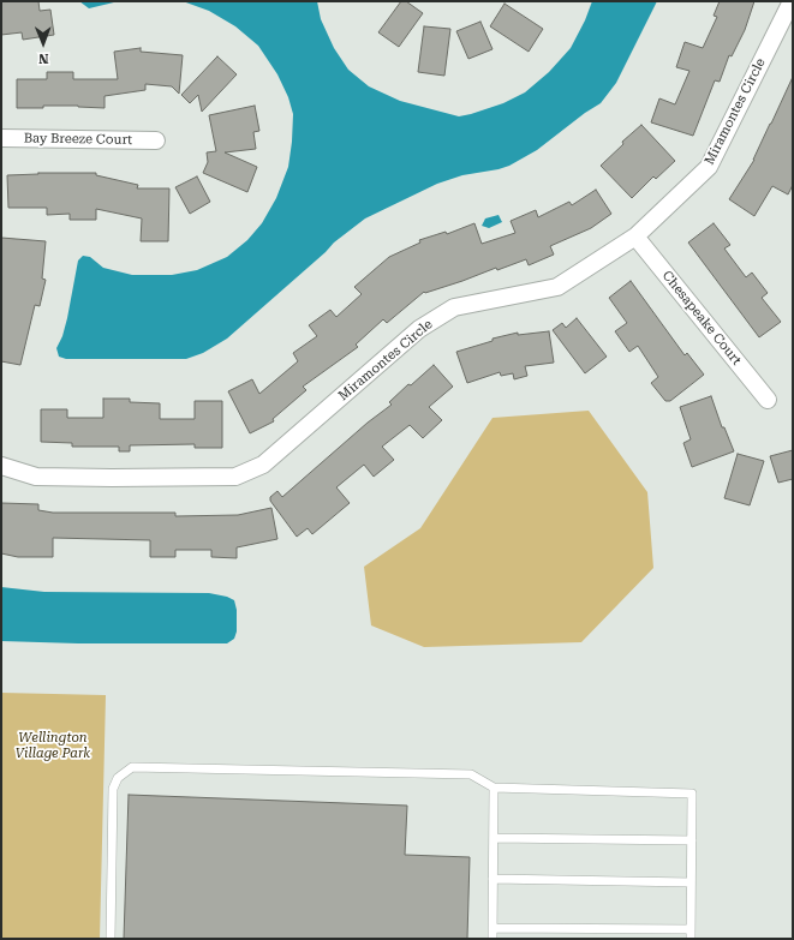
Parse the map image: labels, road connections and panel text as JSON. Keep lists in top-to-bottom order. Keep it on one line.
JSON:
{"streets":{"street":["Miramontes Circle","Bay Breeze Court","Chesapeake Court"]},"crossings":[["Miramontes Circle","Chesapeake Court"]],"parks":["Wellington Village Park"],"north":"bottom"}
